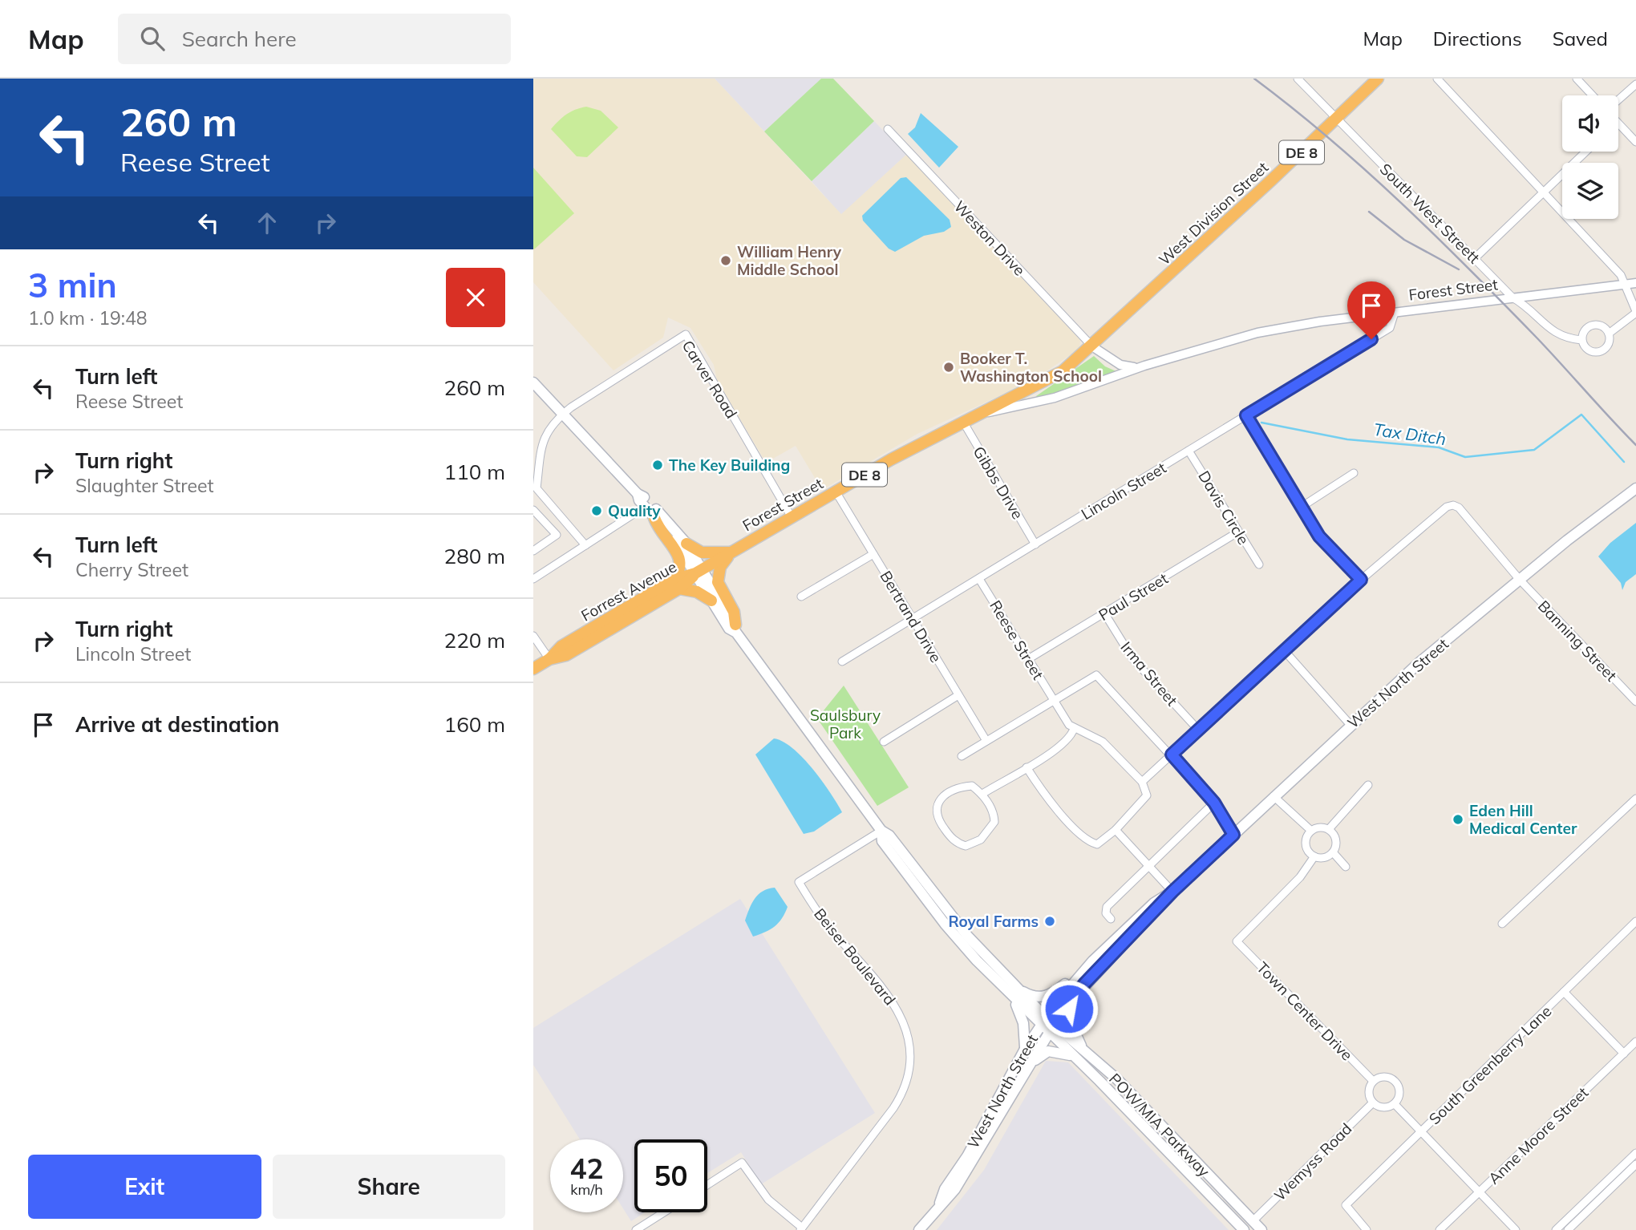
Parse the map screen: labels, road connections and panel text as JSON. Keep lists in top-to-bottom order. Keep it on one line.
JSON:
{"streets":{"highway":["DE 8","West Division Street","Forest Street","Forrest Avenue"],"main road":["West North Street","POW/MIA Parkway"],"street":["South West Streett","Weston Drive","Carver Road","Gibbs Drive","Lincoln Street","Davis Circle","Paul Street","Bertrand Drive","Reese Street","Banning Street","Irma Street","Beiser Boulevard","Town Center Drive","South Greenberry Lane","Anne Moore Street","Wemyss Road"]},"crossings":[["West Division Street","South West Streett"],["West Division Street","Weston Drive"],["West Division Street","Forest Street"],["South West Streett","Forest Street"],["Weston Drive","Forest Street"],["Forest Street","Carver Road"],["Forest Street","Gibbs Drive"],["Forest Street","Lincoln Street"],["Forest Street","Forrest Avenue"],["Forest Street","Bertrand Drive"],["Gibbs Drive","Lincoln Street"],["Lincoln Street","Davis Circle"],["Lincoln Street","Bertrand Drive"],["Lincoln Street","Reese Street"],["Davis Circle","Paul Street"],["Paul Street","Reese Street"],["Paul Street","Irma Street"],["Banning Street","West North Street"],["West North Street","POW/MIA Parkway"],["Town Center Drive","Wemyss Road"],["POW/MIA Parkway","Wemyss Road"]],"water":["Tax Ditch"],"parks":["Saulsbury Park"],"places":["William Henry Middle School","Booker T. Washington School","The Key Building","Quality","Eden Hill Medical Center","Royal Farms"],"page":{"header":"Map","search":"Search here","nav":["Map","Directions","Saved"],"turn":["260 m","Reese Street"],"heading":["3 min","1.0 km · 19:48"],"list":[{"name":"Turn left","note":"Reese Street","value":"260 m"},{"name":"Turn right","note":"Slaughter Street","value":"110 m"},{"name":"Turn left","note":"Cherry Street","value":"280 m"},{"name":"Turn right","note":"Lincoln Street","value":"220 m"},{"name":"Arrive at destination","value":"160 m"}],"speed":"42 km/h","limit":"50","buttons":["Exit","Share"]}}
